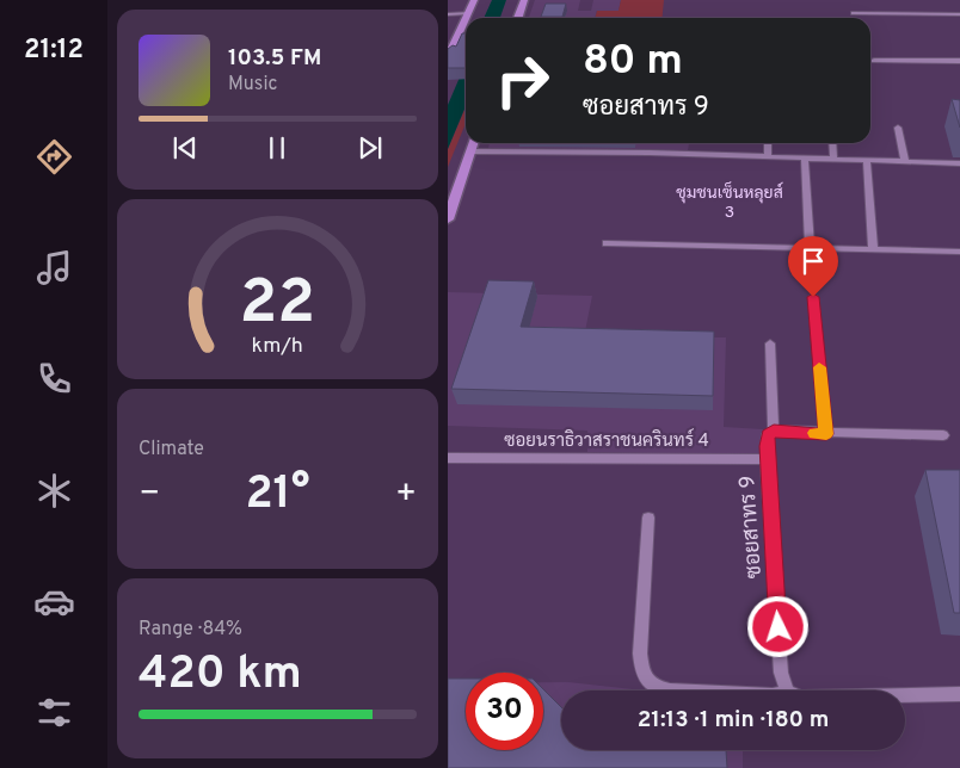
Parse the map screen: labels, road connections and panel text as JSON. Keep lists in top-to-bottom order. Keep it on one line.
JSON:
{"streets":{"street":["ซอยนราธิวาสราชนครินทร์ 4","ซอยสาทร 9"]},"crossings":[["ซอยนราธิวาสราชนครินทร์ 4","ซอยสาทร 9"]],"districts":["ชุมชนเซ็นหลุยส์ 3"],"page":{"tabs":"21:12","turn":["80 m","ซอยสาทร 9"],"song":["103.5 FM","Music"],"tile":["Climate",["Range · 84%","420 km"]],"heat":["−","21°","+"],"limit":"30","trip":"21:13 · 1 min · 180 m","gauge":["22","km/h"]}}
